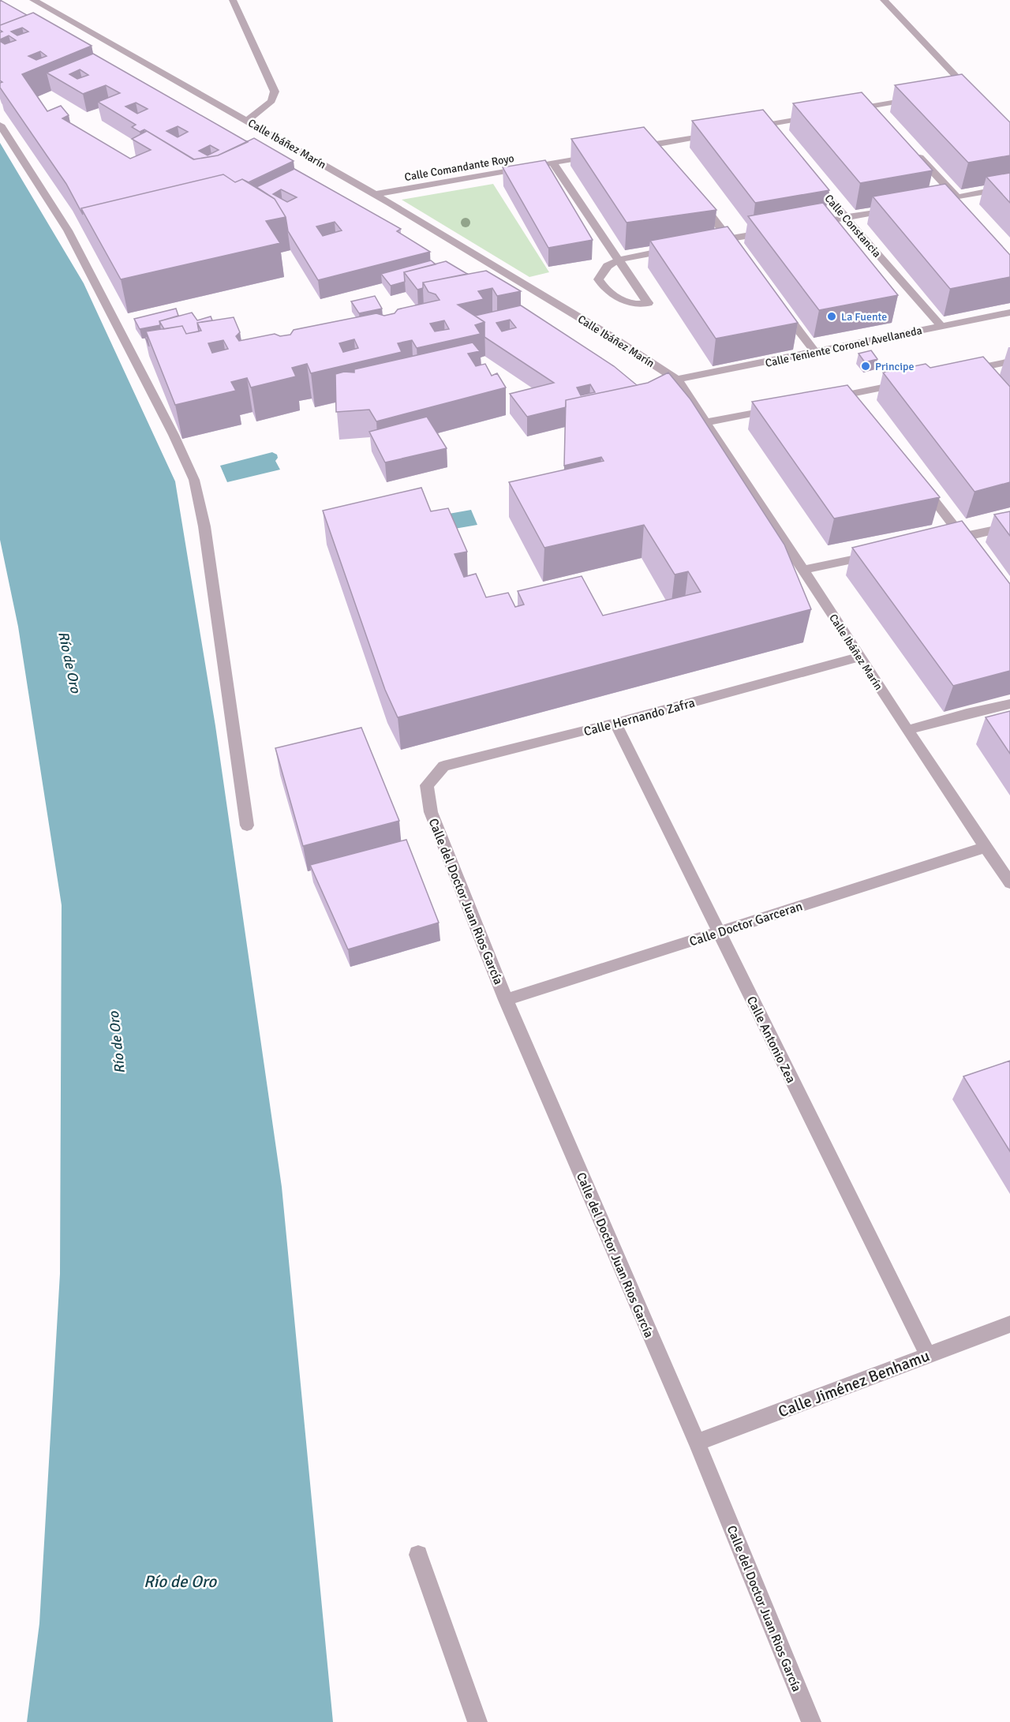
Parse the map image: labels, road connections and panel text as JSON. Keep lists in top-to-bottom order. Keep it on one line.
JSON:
{"streets":{"street":["Calle Ibáñez Marín","Calle Comandante Royo","Calle Constancia","Calle Teniente Coronel Avellaneda","Calle Hernando Zafra","Calle del Doctor Juan Rios García","Calle Doctor Garceran","Calle Antonio Zea","Calle Jiménez Benhamu"]},"crossings":[["Calle Ibáñez Marín","Calle Comandante Royo"],["Calle Ibáñez Marín","Calle Teniente Coronel Avellaneda"],["Calle Ibáñez Marín","Calle Hernando Zafra"],["Calle Ibáñez Marín","Calle Doctor Garceran"],["Calle Constancia","Calle Teniente Coronel Avellaneda"],["Calle Hernando Zafra","Calle del Doctor Juan Rios García"],["Calle Hernando Zafra","Calle Antonio Zea"],["Calle del Doctor Juan Rios García","Calle Doctor Garceran"],["Calle del Doctor Juan Rios García","Calle Jiménez Benhamu"],["Calle Doctor Garceran","Calle Antonio Zea"],["Calle Antonio Zea","Calle Jiménez Benhamu"]],"water":["Río de Oro"],"places":["La Fuente","Principe"]}
